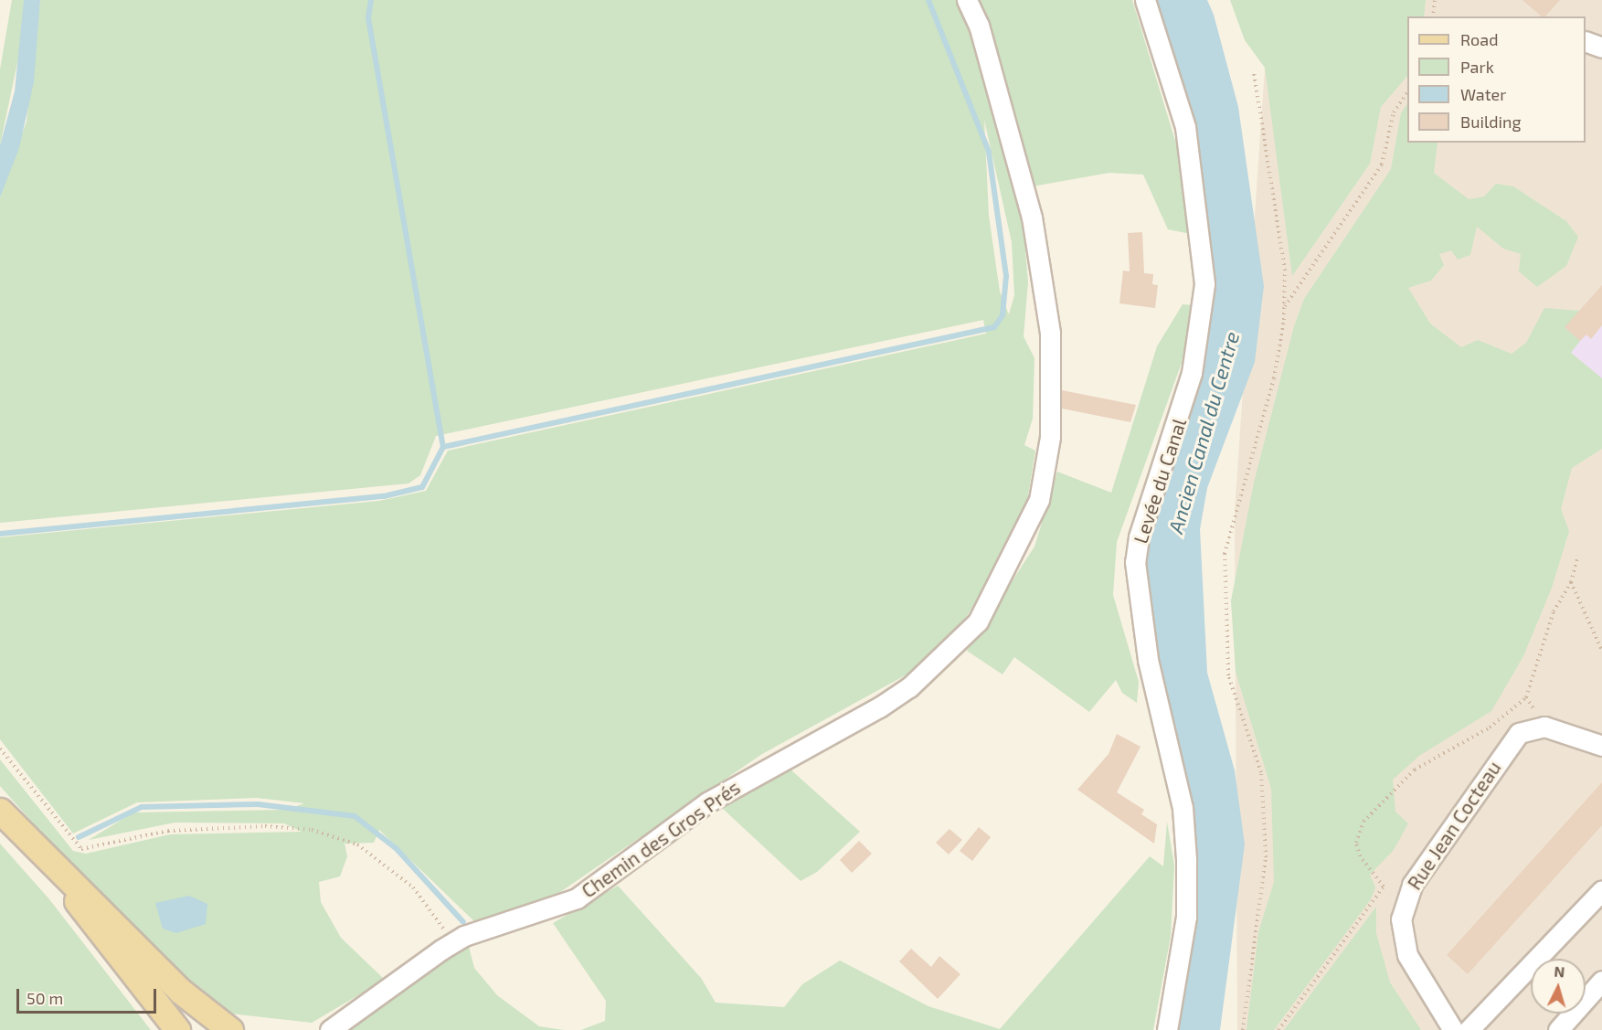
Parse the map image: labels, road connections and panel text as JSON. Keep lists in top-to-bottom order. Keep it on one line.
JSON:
{"streets":{"street":["Levée du Canal","Rue Jean Cocteau","Chemin des Gros Prés"]},"water":["Ancien Canal du Centre"],"legend":["Road","Park","Water","Building"],"scale_bar":"50 m","north":"top"}
